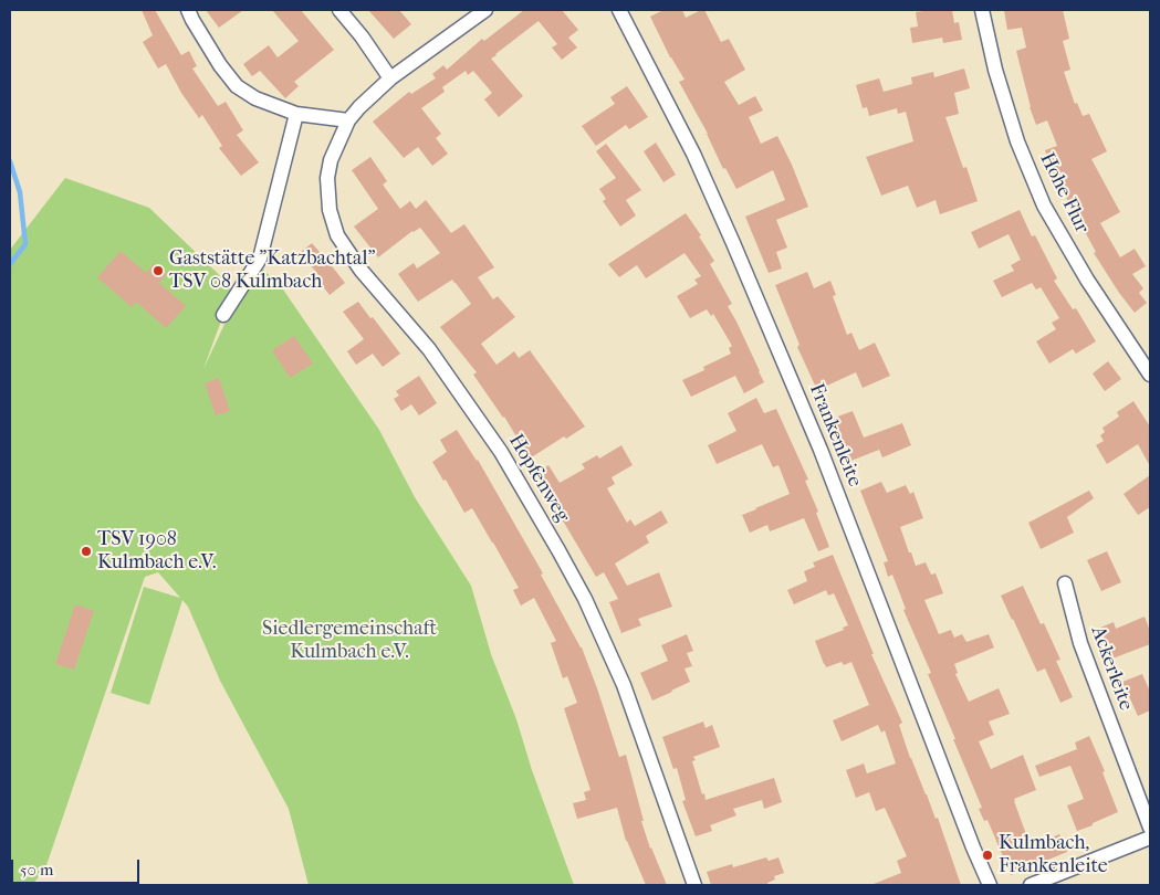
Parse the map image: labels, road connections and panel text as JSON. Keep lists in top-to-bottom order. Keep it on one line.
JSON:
{"streets":{"street":["Hohe Flur","Frankenleite","Hopfenweg","Ackerleite"]},"parks":["Siedlergemeinschaft Kulmbach e.V."],"places":["Gaststätte \"Katzbachtal\" TSV 08 Kulmbach","TSV 1908 Kulmbach e.V.","Kulmbach, Frankenleite"],"scale_bar":"50 m"}
